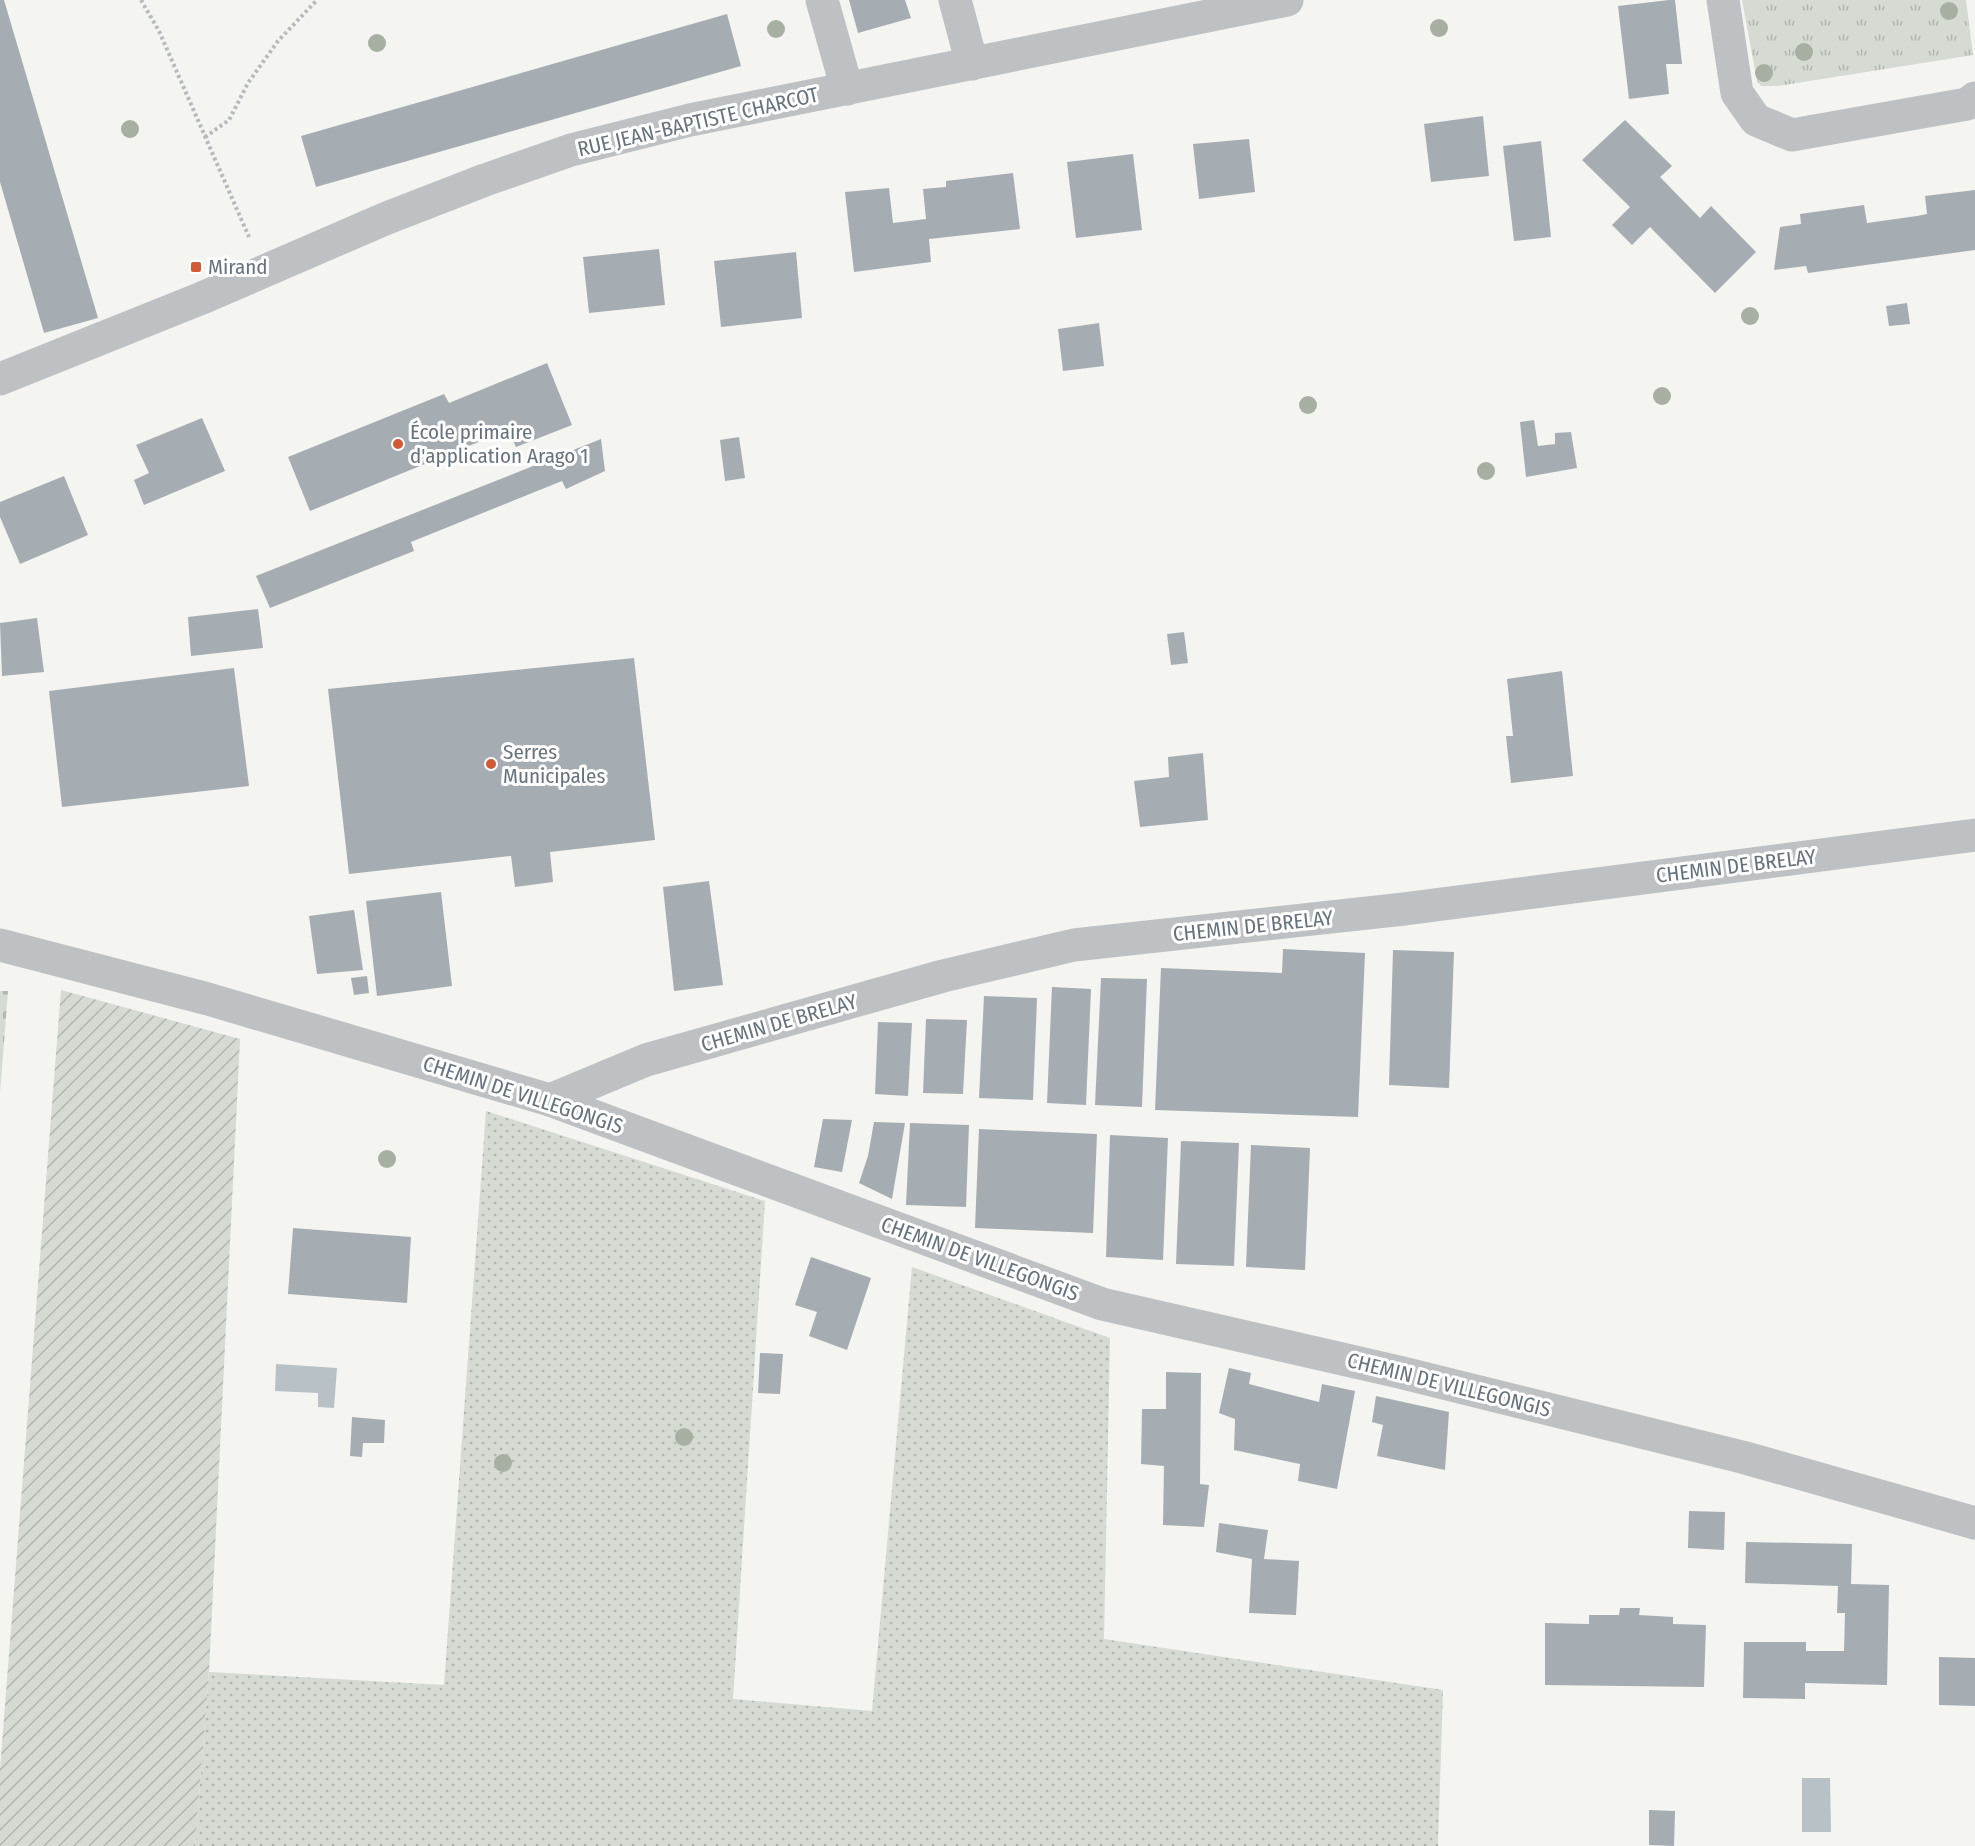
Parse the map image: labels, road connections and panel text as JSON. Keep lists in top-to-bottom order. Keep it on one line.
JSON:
{"streets":{"street":["RUE JEAN-BAPTISTE CHARCOT","CHEMIN DE BRELAY","CHEMIN DE VILLEGONGIS"]},"crossings":[["CHEMIN DE BRELAY","CHEMIN DE VILLEGONGIS"]],"places":{"transit":["Mirand"],"other":["École primaire d'application Arago 1","Serres Municipales"]}}
